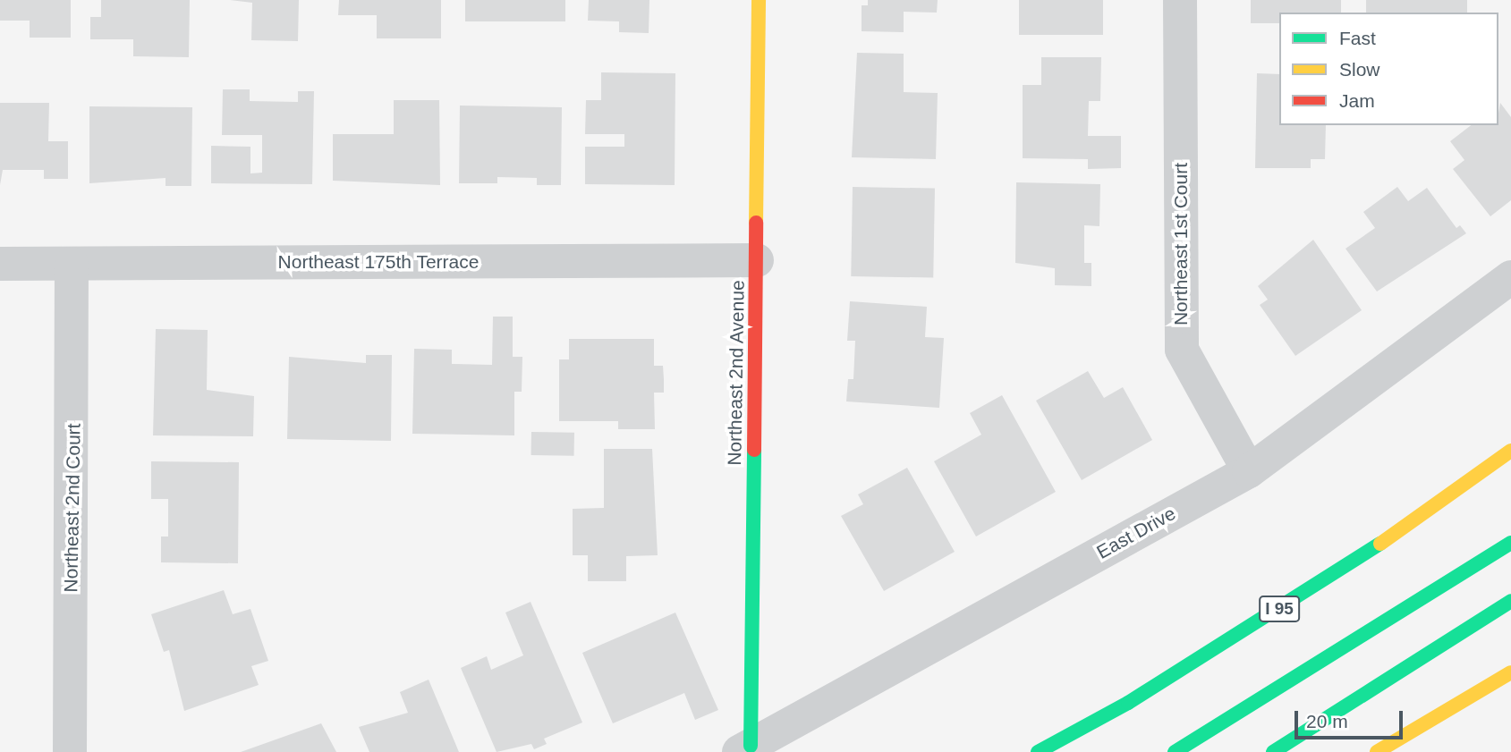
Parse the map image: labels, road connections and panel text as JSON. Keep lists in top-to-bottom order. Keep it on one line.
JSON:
{"streets":{"main road":["Northeast 2nd Avenue","I 95"],"street":["Northeast 1st Court","Northeast 175th Terrace","Northeast 2nd Court","East Drive"]},"crossings":[["Northeast 1st Court","East Drive"],["Northeast 175th Terrace","Northeast 2nd Avenue"],["Northeast 175th Terrace","Northeast 2nd Court"],["Northeast 2nd Avenue","East Drive"]],"legend":["Fast","Slow","Jam"],"scale_bar":"20 m"}
